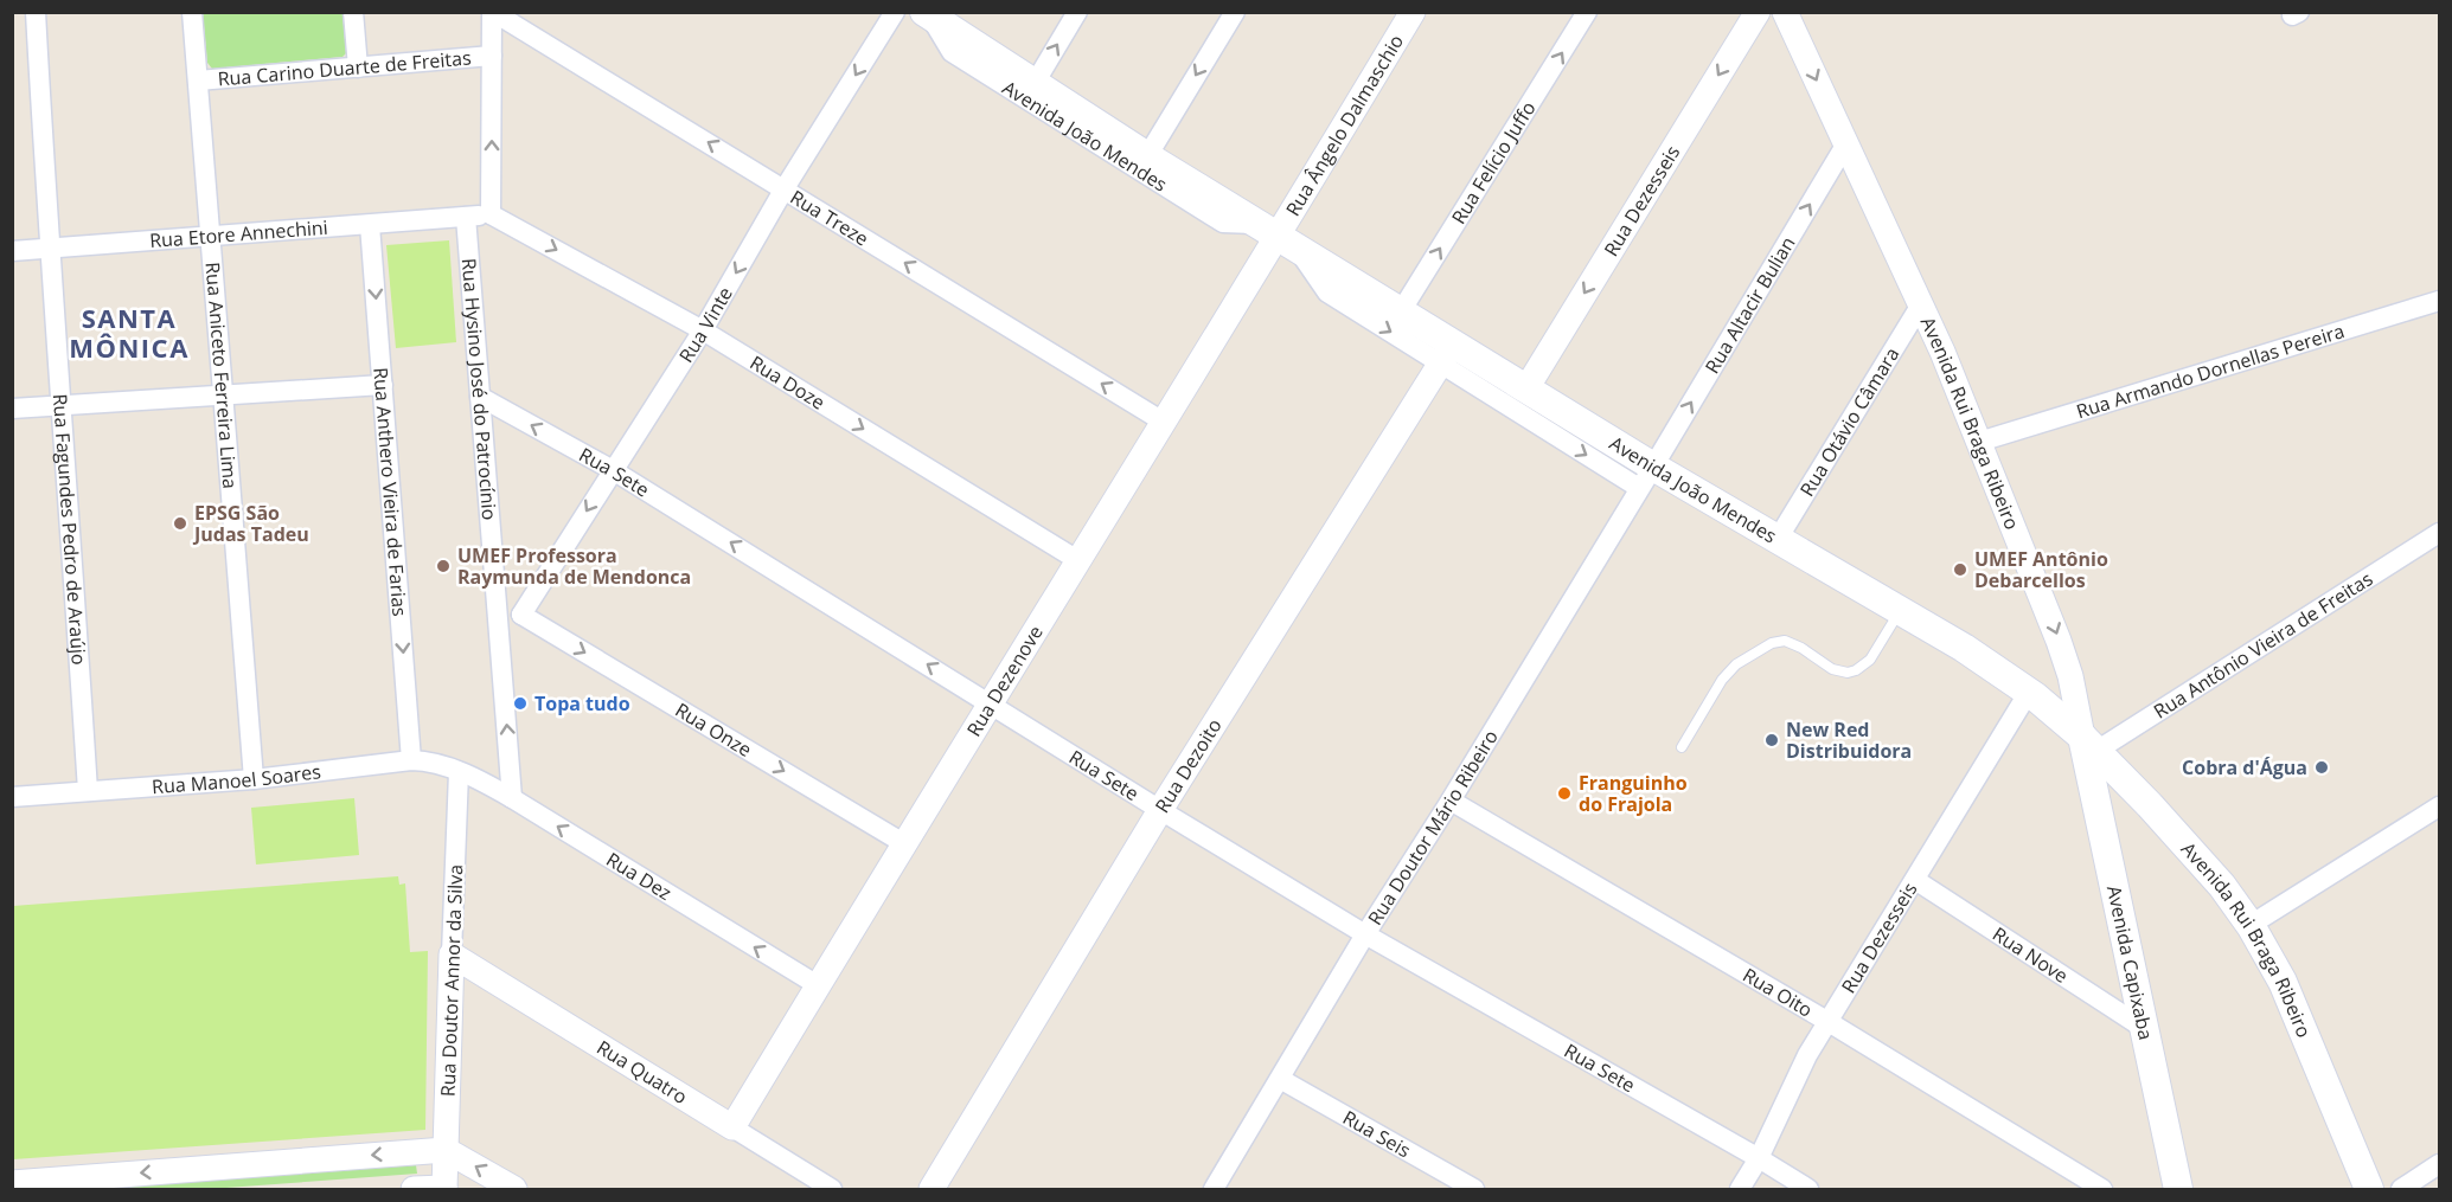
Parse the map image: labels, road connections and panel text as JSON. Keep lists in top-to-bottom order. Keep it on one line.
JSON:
{"streets":{"main road":["Avenida João Mendes","Avenida Rui Braga Ribeiro","Avenida Capixaba"],"street":["Rua Carino Duarte de Freitas","Rua Ângelo Dalmaschio","Rua Felício Juffo","Rua Dezesseis","Rua Treze","Rua Etore Annechini","Rua Altacir Bulian","Rua Vinte","Rua Armando Dornellas Pereira","Rua Aniceto Ferreira Lima","Rua Doze","Rua Hysino José do Patrocínio","Rua Otávio Câmara","Rua Sete","Rua Anthero Vieira de Farias","Rua Fagundes Pedro de Araújo","Rua Antônio Vieira de Freitas","Rua Dezenove","Rua Onze","Rua Dezoito","Rua Manoel Soares","Rua Doutor Mário Ribeiro","Rua Dez","Rua Nove","Rua Doutor Annor da Silva","Rua Oito","Rua Quatro","Rua Seis"]},"crossings":[["Rua Carino Duarte de Freitas","Rua Aniceto Ferreira Lima"],["Rua Ângelo Dalmaschio","Avenida João Mendes"],["Rua Ângelo Dalmaschio","Rua Dezenove"],["Avenida João Mendes","Rua Felício Juffo"],["Avenida João Mendes","Rua Dezesseis"],["Avenida João Mendes","Rua Altacir Bulian"],["Avenida João Mendes","Rua Otávio Câmara"],["Avenida João Mendes","Avenida Rui Braga Ribeiro"],["Avenida João Mendes","Rua Antônio Vieira de Freitas"],["Avenida João Mendes","Rua Dezenove"],["Avenida João Mendes","Rua Dezoito"],["Avenida João Mendes","Rua Doutor Mário Ribeiro"],["Avenida João Mendes","Avenida Capixaba"],["Rua Dezesseis","Rua Sete"],["Rua Dezesseis","Rua Nove"],["Rua Dezesseis","Rua Oito"],["Rua Treze","Rua Vinte"],["Rua Treze","Rua Dezenove"],["Rua Etore Annechini","Rua Aniceto Ferreira Lima"],["Rua Etore Annechini","Rua Hysino José do Patrocínio"],["Rua Etore Annechini","Rua Anthero Vieira de Farias"],["Rua Etore Annechini","Rua Fagundes Pedro de Araújo"],["Rua Altacir Bulian","Avenida Rui Braga Ribeiro"],["Rua Altacir Bulian","Rua Doutor Mário Ribeiro"],["Rua Vinte","Rua Doze"],["Rua Vinte","Rua Sete"],["Rua Vinte","Rua Onze"],["Rua Armando Dornellas Pereira","Avenida Rui Braga Ribeiro"],["Rua Aniceto Ferreira Lima","Rua Manoel Soares"],["Rua Doze","Rua Dezenove"],["Rua Hysino José do Patrocínio","Rua Sete"],["Rua Hysino José do Patrocínio","Rua Dez"],["Rua Otávio Câmara","Avenida Rui Braga Ribeiro"],["Avenida Rui Braga Ribeiro","Rua Antônio Vieira de Freitas"],["Avenida Rui Braga Ribeiro","Avenida Capixaba"],["Rua Sete","Rua Dezenove"],["Rua Sete","Rua Dezoito"],["Rua Sete","Rua Doutor Mário Ribeiro"],["Rua Anthero Vieira de Farias","Rua Manoel Soares"],["Rua Fagundes Pedro de Araújo","Rua Manoel Soares"],["Rua Antônio Vieira de Freitas","Avenida Capixaba"],["Rua Dezenove","Rua Onze"],["Rua Dezenove","Rua Dez"],["Rua Dezenove","Rua Quatro"],["Rua Manoel Soares","Rua Dez"],["Rua Manoel Soares","Rua Doutor Annor da Silva"],["Rua Doutor Mário Ribeiro","Rua Oito"],["Rua Doutor Mário Ribeiro","Rua Seis"],["Rua Dez","Rua Doutor Annor da Silva"],["Rua Nove","Avenida Capixaba"],["Rua Doutor Annor da Silva","Rua Quatro"]],"one_way":["Rua Felício Juffo","Rua Dezesseis","Rua Treze","Rua Altacir Bulian","Rua Vinte","Rua Doze","Avenida Rui Braga Ribeiro","Rua Sete","Rua Anthero Vieira de Farias","Rua Onze","Rua Dez"],"districts":["SANTA MÔNICA"],"places":["EPSG São Judas Tadeu","UMEF Professora Raymunda de Mendonca","UMEF Antônio Debarcellos","Topa tudo","New Red Distribuidora","Cobra d'Água","Franguinho do Frajola"]}
